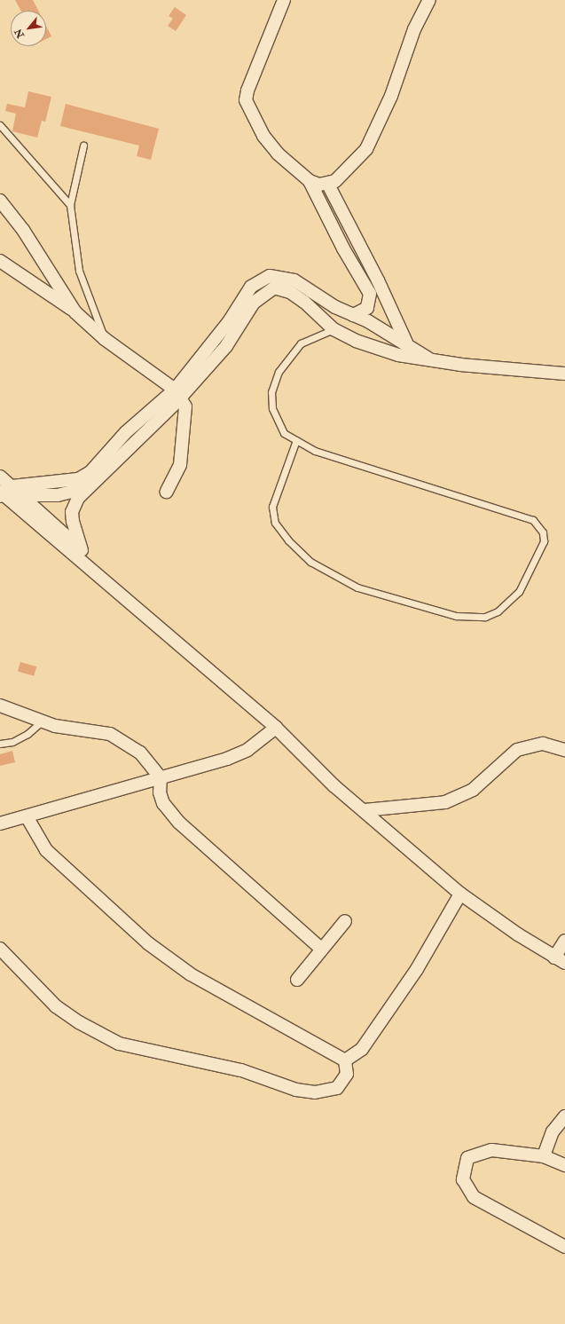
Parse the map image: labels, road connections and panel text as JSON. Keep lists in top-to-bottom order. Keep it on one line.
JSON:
{"north":"bottom left"}
